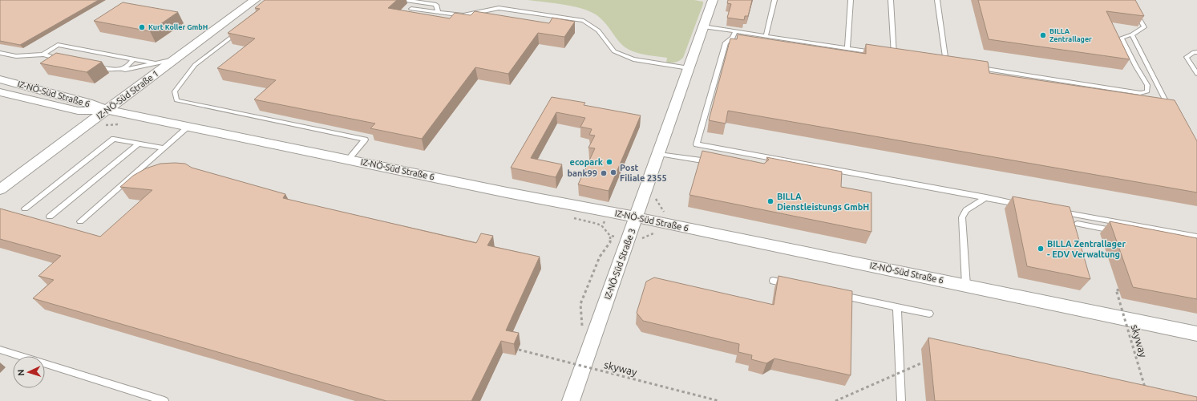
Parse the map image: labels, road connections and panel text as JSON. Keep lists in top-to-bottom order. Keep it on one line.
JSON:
{"streets":{"street":["IZ-NÖ-Süd Straße 6","IZ-NÖ-Süd Straße 1","IZ-NÖ-Süd Straße 3"],"path":["skyway"]},"crossings":[["IZ-NÖ-Süd Straße 6","IZ-NÖ-Süd Straße 1"],["IZ-NÖ-Süd Straße 6","IZ-NÖ-Süd Straße 3"]],"places":["Kurt Koller GmbH","BILLA Zentrallager","ecopark","Post Filiale 2355","bank99","BILLA Dienstleistungs GmbH","BILLA Zentrallager - EDV Verwaltung"],"north":"left"}
